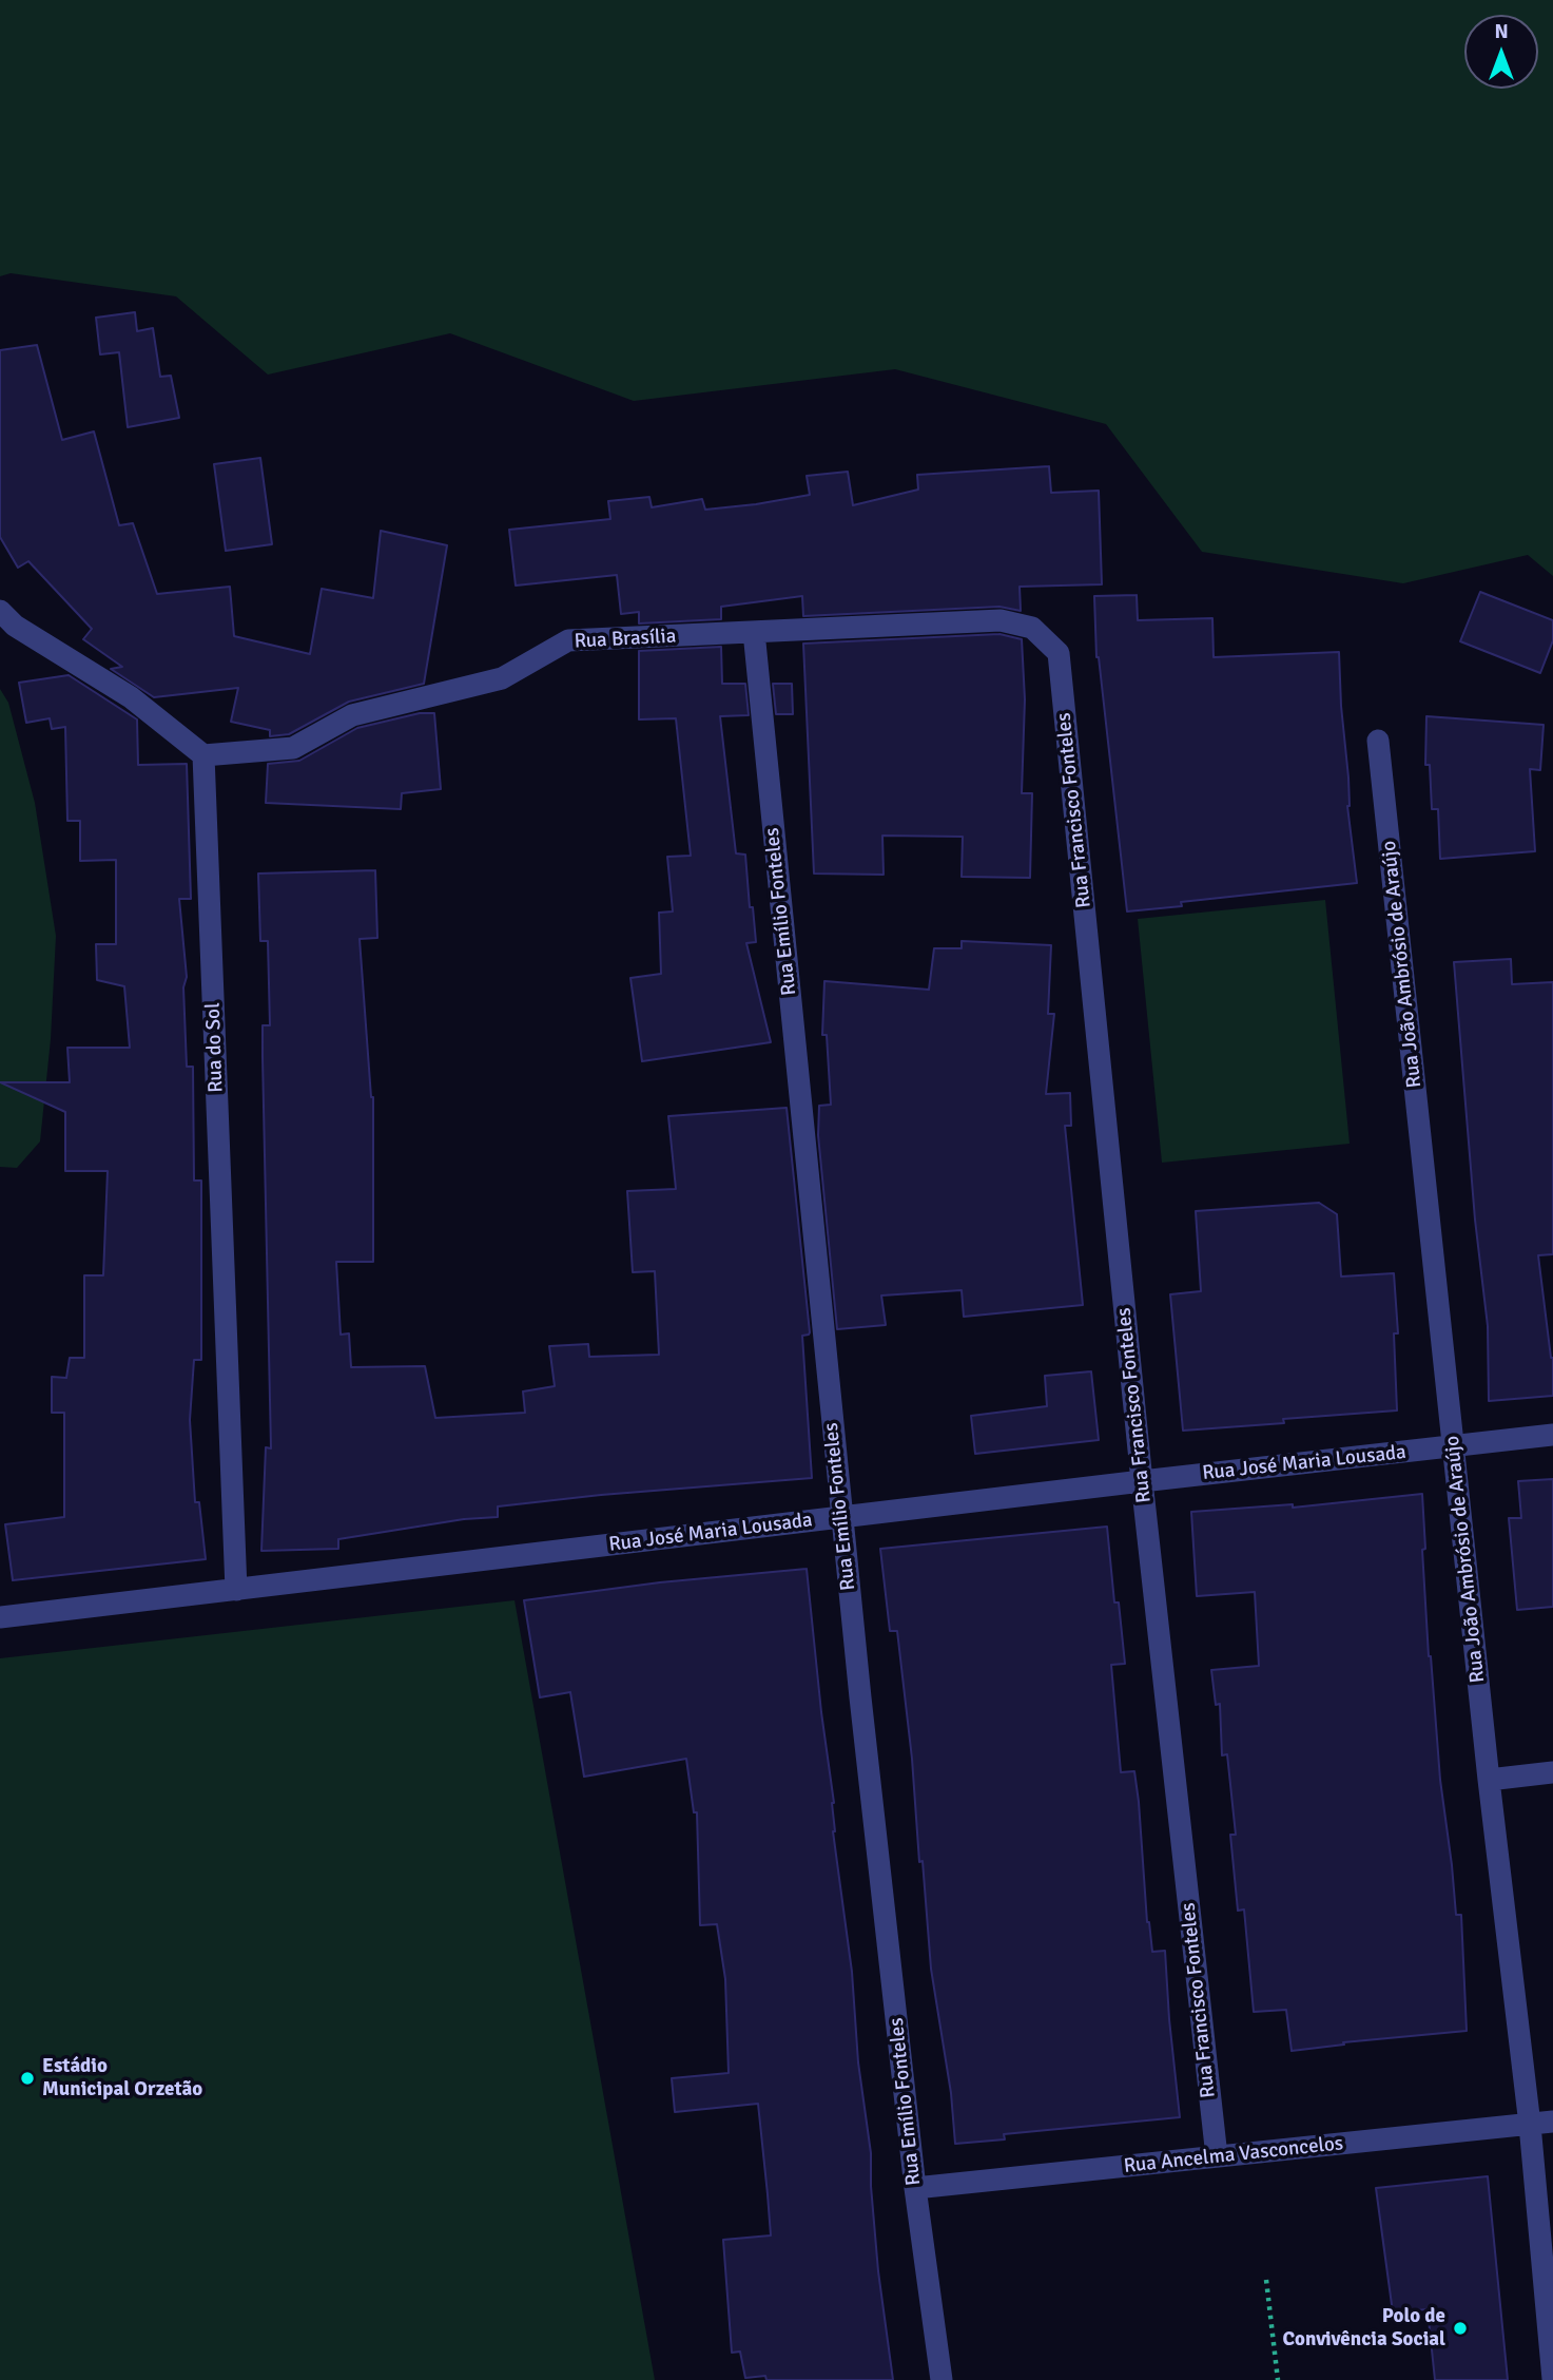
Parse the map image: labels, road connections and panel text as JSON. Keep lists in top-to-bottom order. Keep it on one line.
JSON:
{"streets":{"street":["Rua Brasília","Rua Francisco Fonteles","Rua Emílio Fonteles","Rua João Ambrósio de Araújo","Rua do Sol","Rua José Maria Lousada","Rua Ancelma Vasconcelos"]},"crossings":[["Rua Brasília","Rua Francisco Fonteles"],["Rua Brasília","Rua Emílio Fonteles"],["Rua Brasília","Rua do Sol"],["Rua Francisco Fonteles","Rua José Maria Lousada"],["Rua Francisco Fonteles","Rua Ancelma Vasconcelos"],["Rua Emílio Fonteles","Rua José Maria Lousada"],["Rua Emílio Fonteles","Rua Ancelma Vasconcelos"],["Rua João Ambrósio de Araújo","Rua José Maria Lousada"],["Rua João Ambrósio de Araújo","Rua Ancelma Vasconcelos"],["Rua do Sol","Rua José Maria Lousada"]],"places":["Estádio Municipal Orzetão","Polo de Convivência Social"],"north":"top"}
